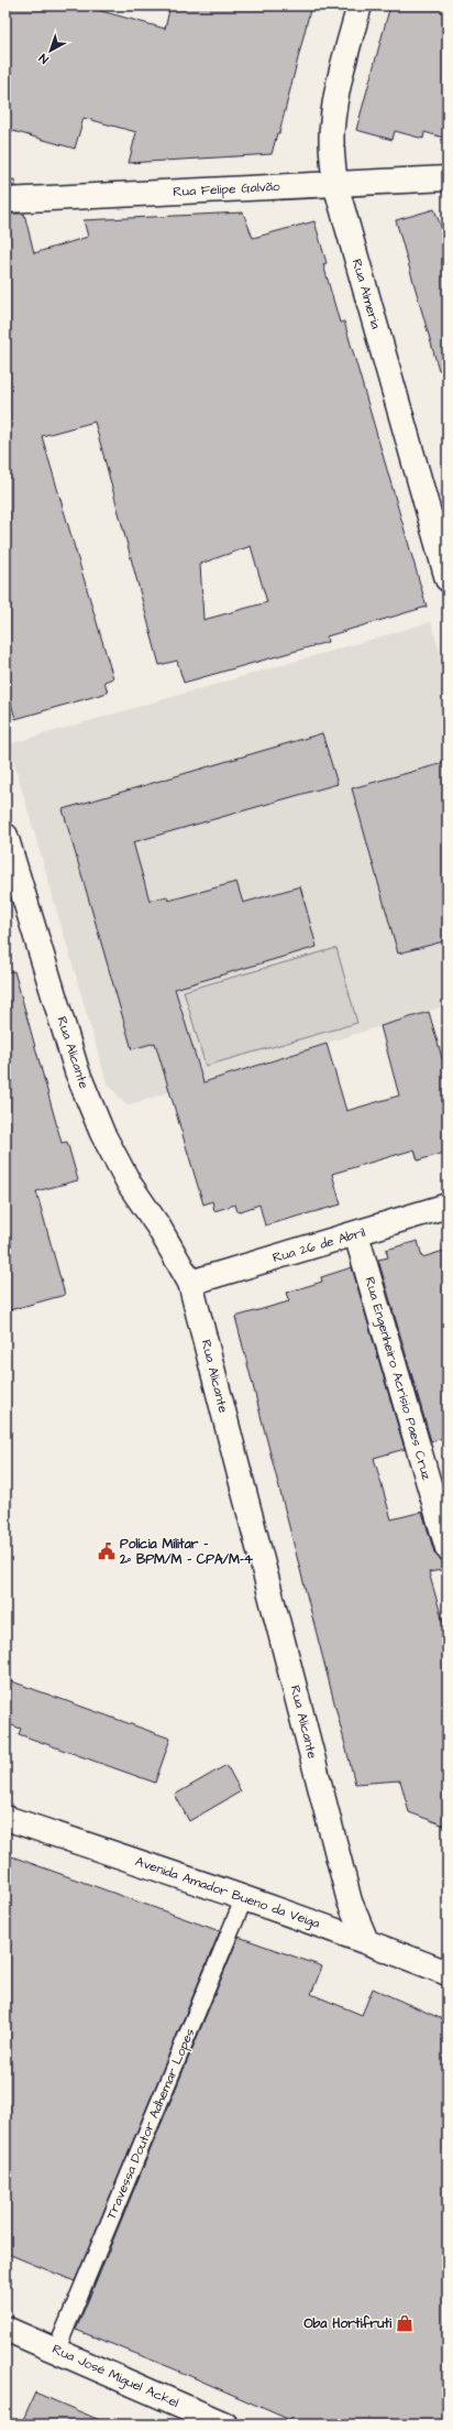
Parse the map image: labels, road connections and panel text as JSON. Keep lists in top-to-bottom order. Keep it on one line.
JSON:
{"streets":{"street":["Rua Felipe Galvão","Rua Almeria","Rua Alicante","Rua 26 de Abril","Rua Engenheiro Acrísio Paes Cruz","Avenida Amador Bueno da Veiga","Rua José Miguel Ackel"],"lane":["Travessa Doutor Adhemar Lopes"]},"crossings":[["Rua Felipe Galvão","Rua Almeria"],["Rua Alicante","Rua 26 de Abril"],["Rua Alicante","Avenida Amador Bueno da Veiga"],["Rua 26 de Abril","Rua Engenheiro Acrísio Paes Cruz"],["Avenida Amador Bueno da Veiga","Travessa Doutor Adhemar Lopes"],["Travessa Doutor Adhemar Lopes","Rua José Miguel Ackel"]],"places":{"public building":["Polícia Militar - 2º BPM/M - CPA/M-4"],"shop":["Oba Hortifruti"]},"north":"bottom left"}
